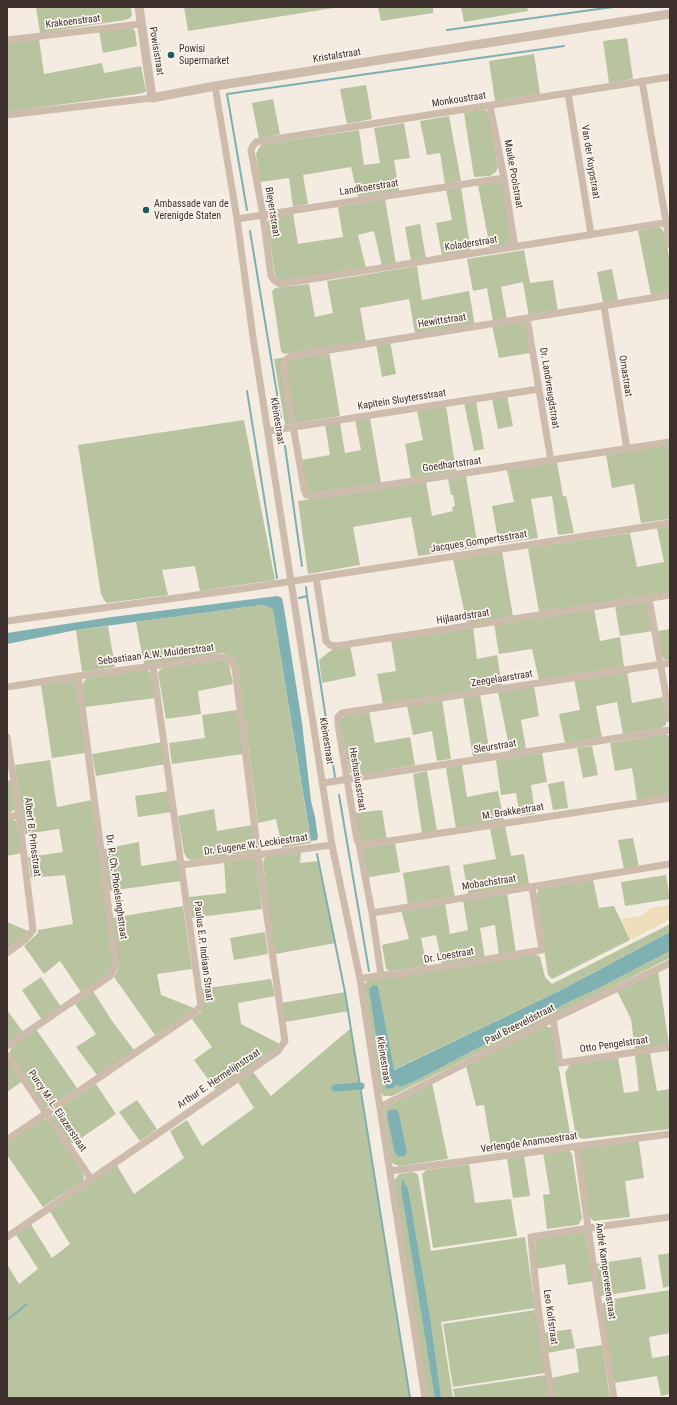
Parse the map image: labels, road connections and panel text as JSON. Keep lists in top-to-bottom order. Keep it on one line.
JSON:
{"streets":{"street":["Krakoenstraat","Powisistraat","Kristalstraat","Monkoustraat","Van der Kuypstraat","Mauke Poolstraat","Landkoerstraat","Bleyertstraat","Koladerstraat","Hewittstraat","Ornastraat","Dr. Landvreugdstraat","Kapitein Sluytersstraat","Kleinestraat","Goedhartstraat","Jacques Gompertsstraat","Hijlaardstraat","Sebastiaan A.W. Mulderstraat","Zeegelaarstraat","Sleurstraat","Heshusiusstraat","M. Brakkestraat","Albert B. Prinsstraat","Dr. Eugene W. Leckiestraat","Mobachstraat","Dr. R. Ch. Phoelsinghstraat","Paulus E.P. Indiaan Straat","Dr. Loestraat","Paul Breeveldstraat","Otto Pengelstraat","Arthur E. Hermelijnstraat","Purcy M. L. Eliazerstraat","Verlengde Anamoestraat","André Kamperveenstraat","Leo Kolfstraat"]},"crossings":[["Krakoenstraat","Powisistraat"],["Powisistraat","Kristalstraat"],["Kristalstraat","Kleinestraat"],["Monkoustraat","Van der Kuypstraat"],["Monkoustraat","Mauke Poolstraat"],["Monkoustraat","Bleyertstraat"],["Van der Kuypstraat","Koladerstraat"],["Mauke Poolstraat","Landkoerstraat"],["Mauke Poolstraat","Koladerstraat"],["Landkoerstraat","Bleyertstraat"],["Landkoerstraat","Kleinestraat"],["Bleyertstraat","Koladerstraat"],["Hewittstraat","Ornastraat"],["Hewittstraat","Dr. Landvreugdstraat"],["Hewittstraat","Kapitein Sluytersstraat"],["Hewittstraat","Goedhartstraat"],["Ornastraat","Goedhartstraat"],["Dr. Landvreugdstraat","Kapitein Sluytersstraat"],["Dr. Landvreugdstraat","Goedhartstraat"],["Kapitein Sluytersstraat","Kleinestraat"],["Kapitein Sluytersstraat","Goedhartstraat"],["Kleinestraat","Jacques Gompertsstraat"],["Kleinestraat","Sleurstraat"],["Kleinestraat","Dr. Eugene W. Leckiestraat"],["Kleinestraat","Dr. Loestraat"],["Kleinestraat","Paul Breeveldstraat"],["Kleinestraat","Verlengde Anamoestraat"],["Jacques Gompertsstraat","Hijlaardstraat"],["Sebastiaan A.W. Mulderstraat","Dr. Eugene W. Leckiestraat"],["Sebastiaan A.W. Mulderstraat","Dr. R. Ch. Phoelsinghstraat"],["Sebastiaan A.W. Mulderstraat","Paulus E.P. Indiaan Straat"],["Sebastiaan A.W. Mulderstraat","Arthur E. Hermelijnstraat"],["Zeegelaarstraat","Heshusiusstraat"],["Sleurstraat","Heshusiusstraat"],["Heshusiusstraat","M. Brakkestraat"],["Heshusiusstraat","Mobachstraat"],["Dr. Eugene W. Leckiestraat","Paulus E.P. Indiaan Straat"],["Dr. Eugene W. Leckiestraat","Arthur E. Hermelijnstraat"],["Mobachstraat","Dr. Loestraat"],["Paulus E.P. Indiaan Straat","Purcy M. L. Eliazerstraat"],["Paul Breeveldstraat","Otto Pengelstraat"],["Arthur E. Hermelijnstraat","Purcy M. L. Eliazerstraat"],["Verlengde Anamoestraat","André Kamperveenstraat"],["André Kamperveenstraat","Leo Kolfstraat"]],"places":["Powisi Supermarket","Ambassade van de Verenigde Staten"]}
